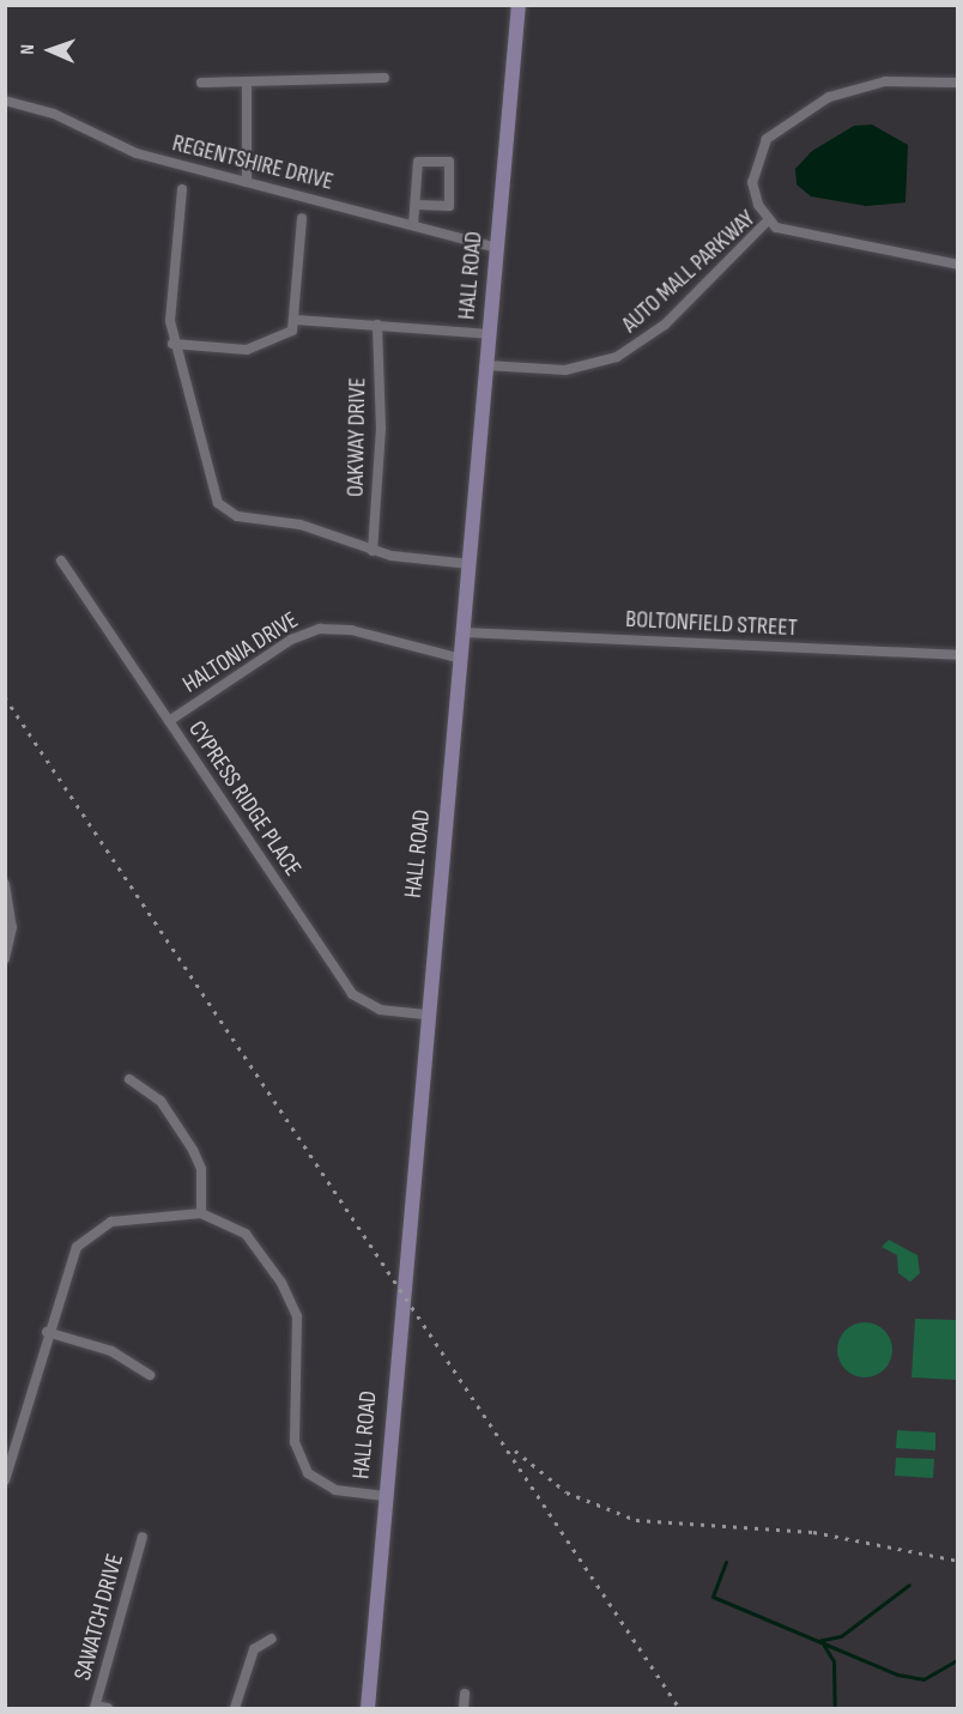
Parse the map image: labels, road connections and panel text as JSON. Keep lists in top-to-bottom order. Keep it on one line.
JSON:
{"streets":{"main road":["HALL ROAD"],"street":["REGENTSHIRE DRIVE","AUTO MALL PARKWAY","OAKWAY DRIVE","BOLTONFIELD STREET","HALTONIA DRIVE","CYPRESS RIDGE PLACE","SAWATCH DRIVE"]},"crossings":[["REGENTSHIRE DRIVE","HALL ROAD"],["AUTO MALL PARKWAY","HALL ROAD"],["HALL ROAD","BOLTONFIELD STREET"],["HALL ROAD","HALTONIA DRIVE"],["HALL ROAD","CYPRESS RIDGE PLACE"],["HALTONIA DRIVE","CYPRESS RIDGE PLACE"]],"north":"left"}
